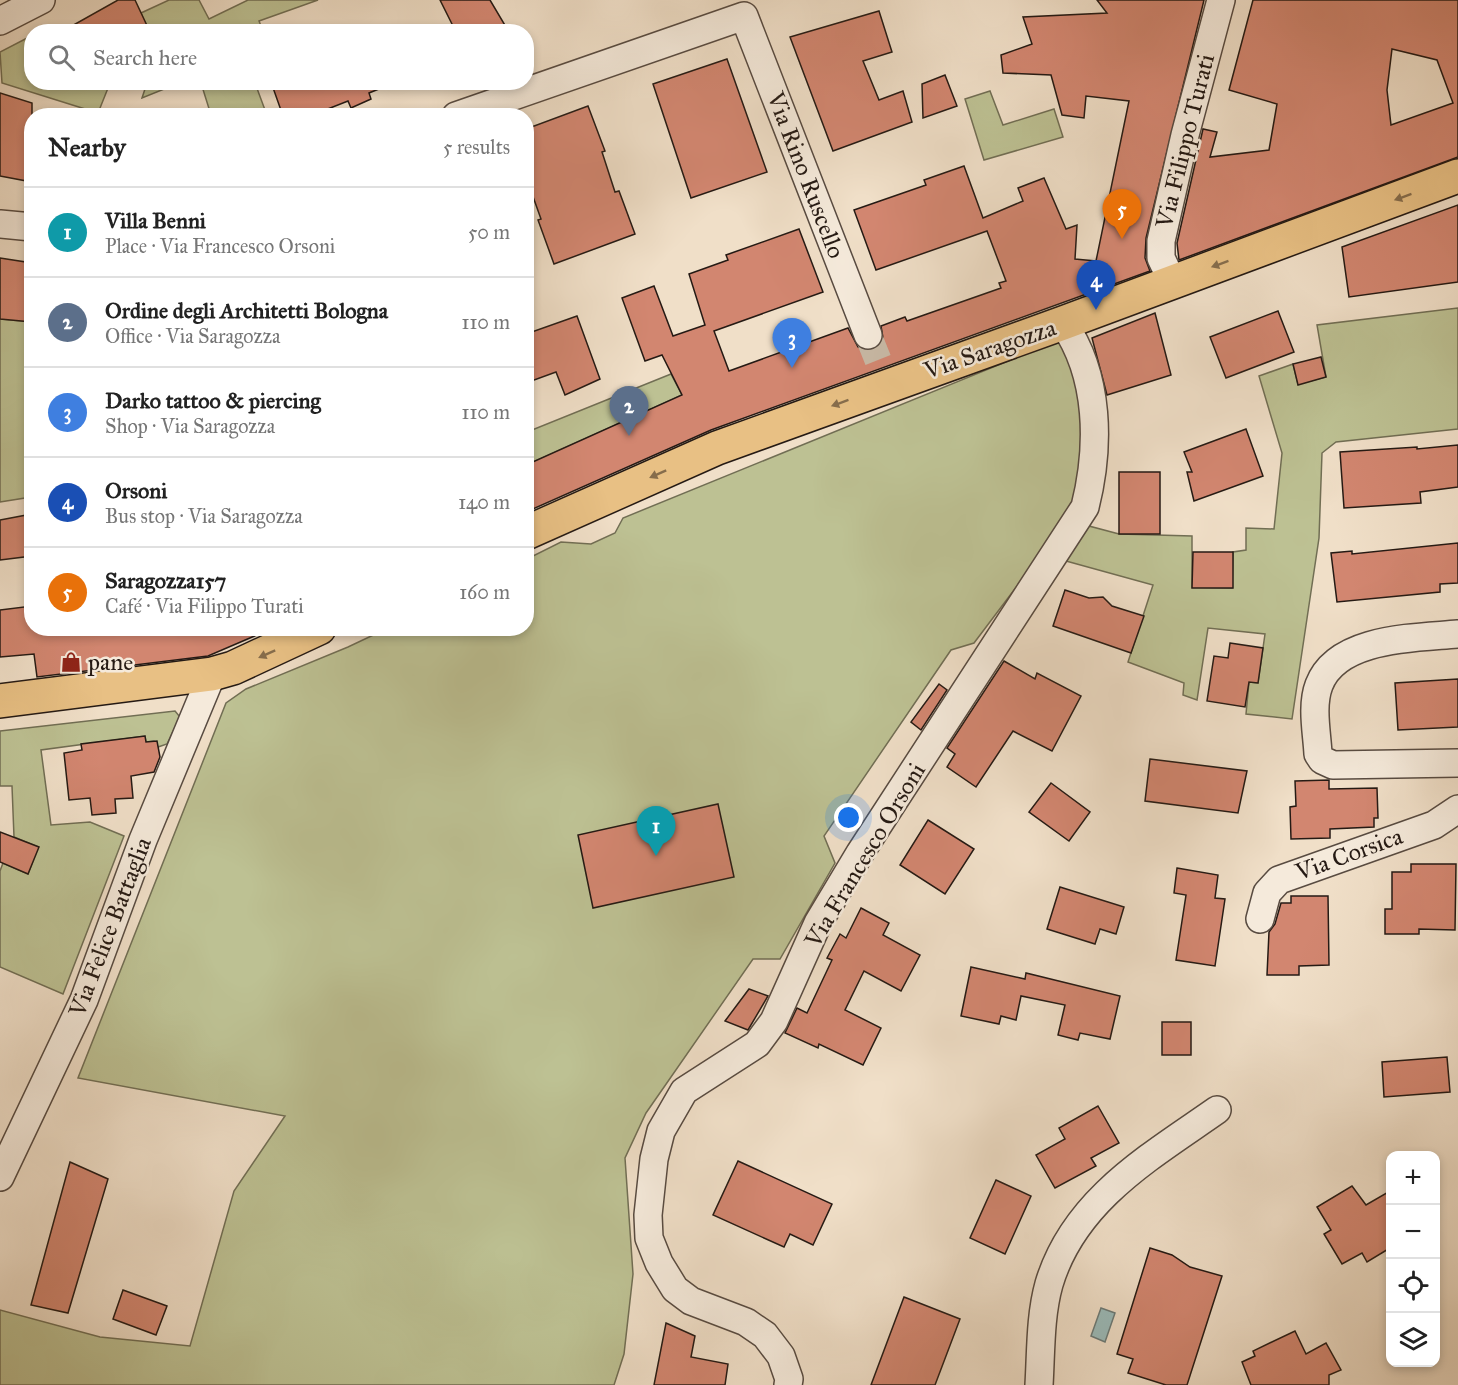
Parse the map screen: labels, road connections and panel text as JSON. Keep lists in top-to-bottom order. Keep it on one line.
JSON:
{"streets":{"main road":["Via Saragozza"],"street":["Via Filippo Turati","Via Rino Ruscello","Via Corsica","Via Francesco Orsoni","Via Felice Battaglia"]},"crossings":[["Via Filippo Turati","Via Saragozza"],["Via Saragozza","Via Francesco Orsoni"]],"one_way":["Via Saragozza"],"places":{"shop":["pane"]},"page":{"search":"Search here","heading":["Nearby","5 results"],"list":[{"mark":"1","name":"Villa Benni","note":"Place · Via Francesco Orsoni","value":"50 m"},{"mark":"2","name":"Ordine degli Architetti Bologna","note":"Office · Via Saragozza","value":"110 m"},{"mark":"3","name":"Darko tattoo & piercing","note":"Shop · Via Saragozza","value":"110 m"},{"mark":"4","name":"Orsoni","note":"Bus stop · Via Saragozza","value":"140 m"},{"mark":"5","name":"Saragozza157","note":"Café · Via Filippo Turati","value":"160 m"}],"pins":["5","4","3","2","1"],"map_buttons":["+","−"]}}
